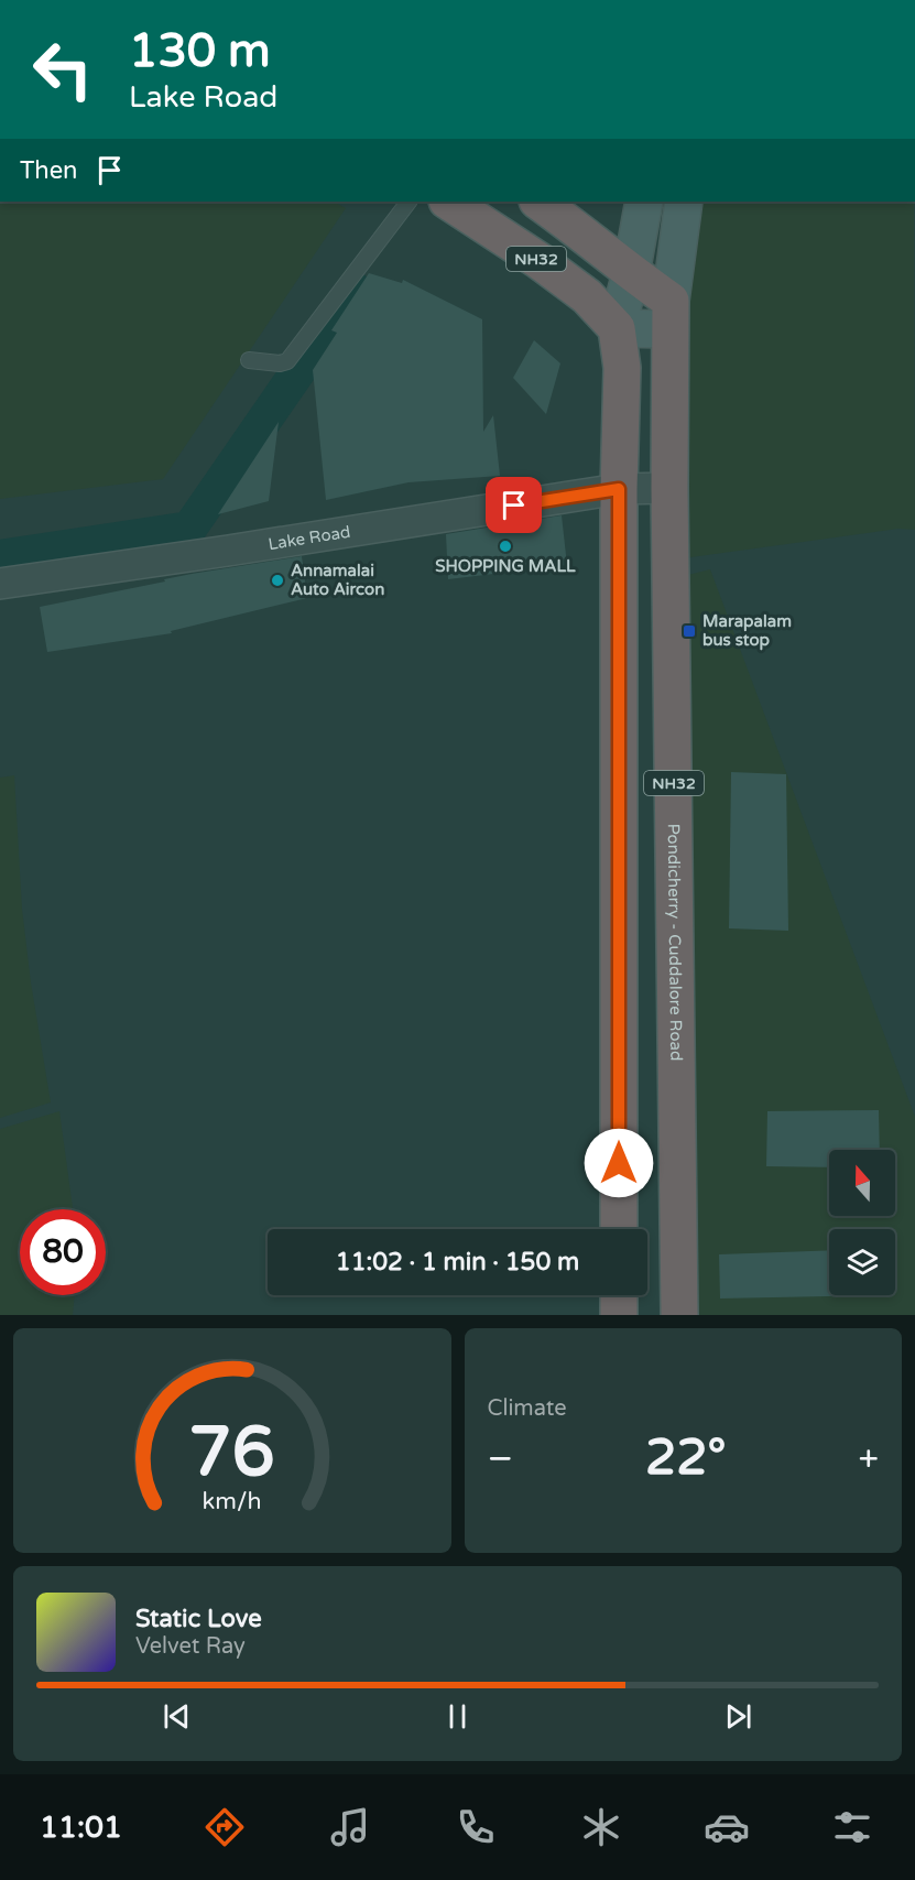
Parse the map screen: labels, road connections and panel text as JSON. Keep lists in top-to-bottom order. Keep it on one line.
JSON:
{"streets":{"highway":["NH32","Pondicherry - Cuddalore Road"],"street":["Lake Road"]},"crossings":[["NH32","Pondicherry - Cuddalore Road"],["Lake Road","Pondicherry - Cuddalore Road"]],"places":{"other":["SHOPPING MALL","Annamalai Auto Aircon"],"transit":["Marapalam bus stop"]},"north":"top","page":{"turn":["130 m","Lake Road"],"then":"Then","limit":"80","trip":"11:02 · 1 min · 150 m","tile":"Climate","heat":["−","22°","+"],"song":["Static Love","Velvet Ray"],"tabs":"11:01","gauge":["76","km/h"]}}
